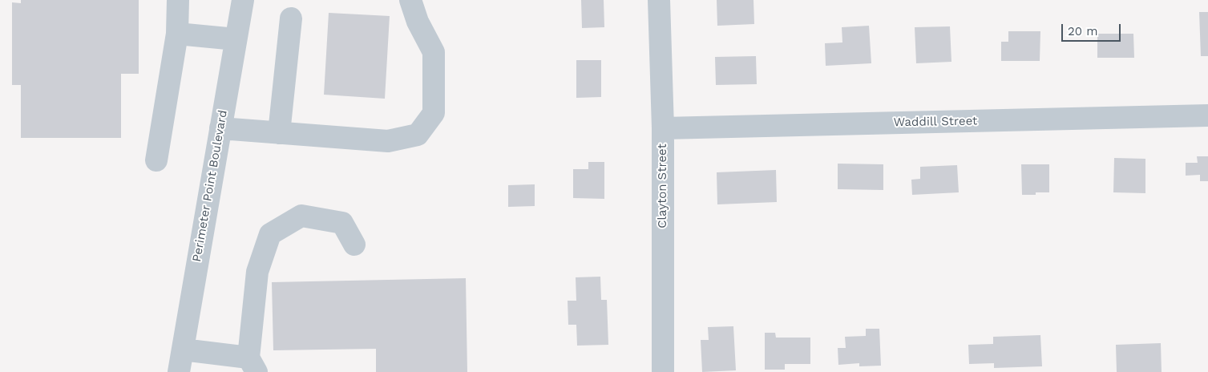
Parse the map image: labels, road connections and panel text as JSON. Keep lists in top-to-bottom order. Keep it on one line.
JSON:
{"streets":{"street":["Waddill Street","Perimeter Point Boulevard","Clayton Street"]},"crossings":[["Waddill Street","Clayton Street"]],"scale_bar":"20 m"}
